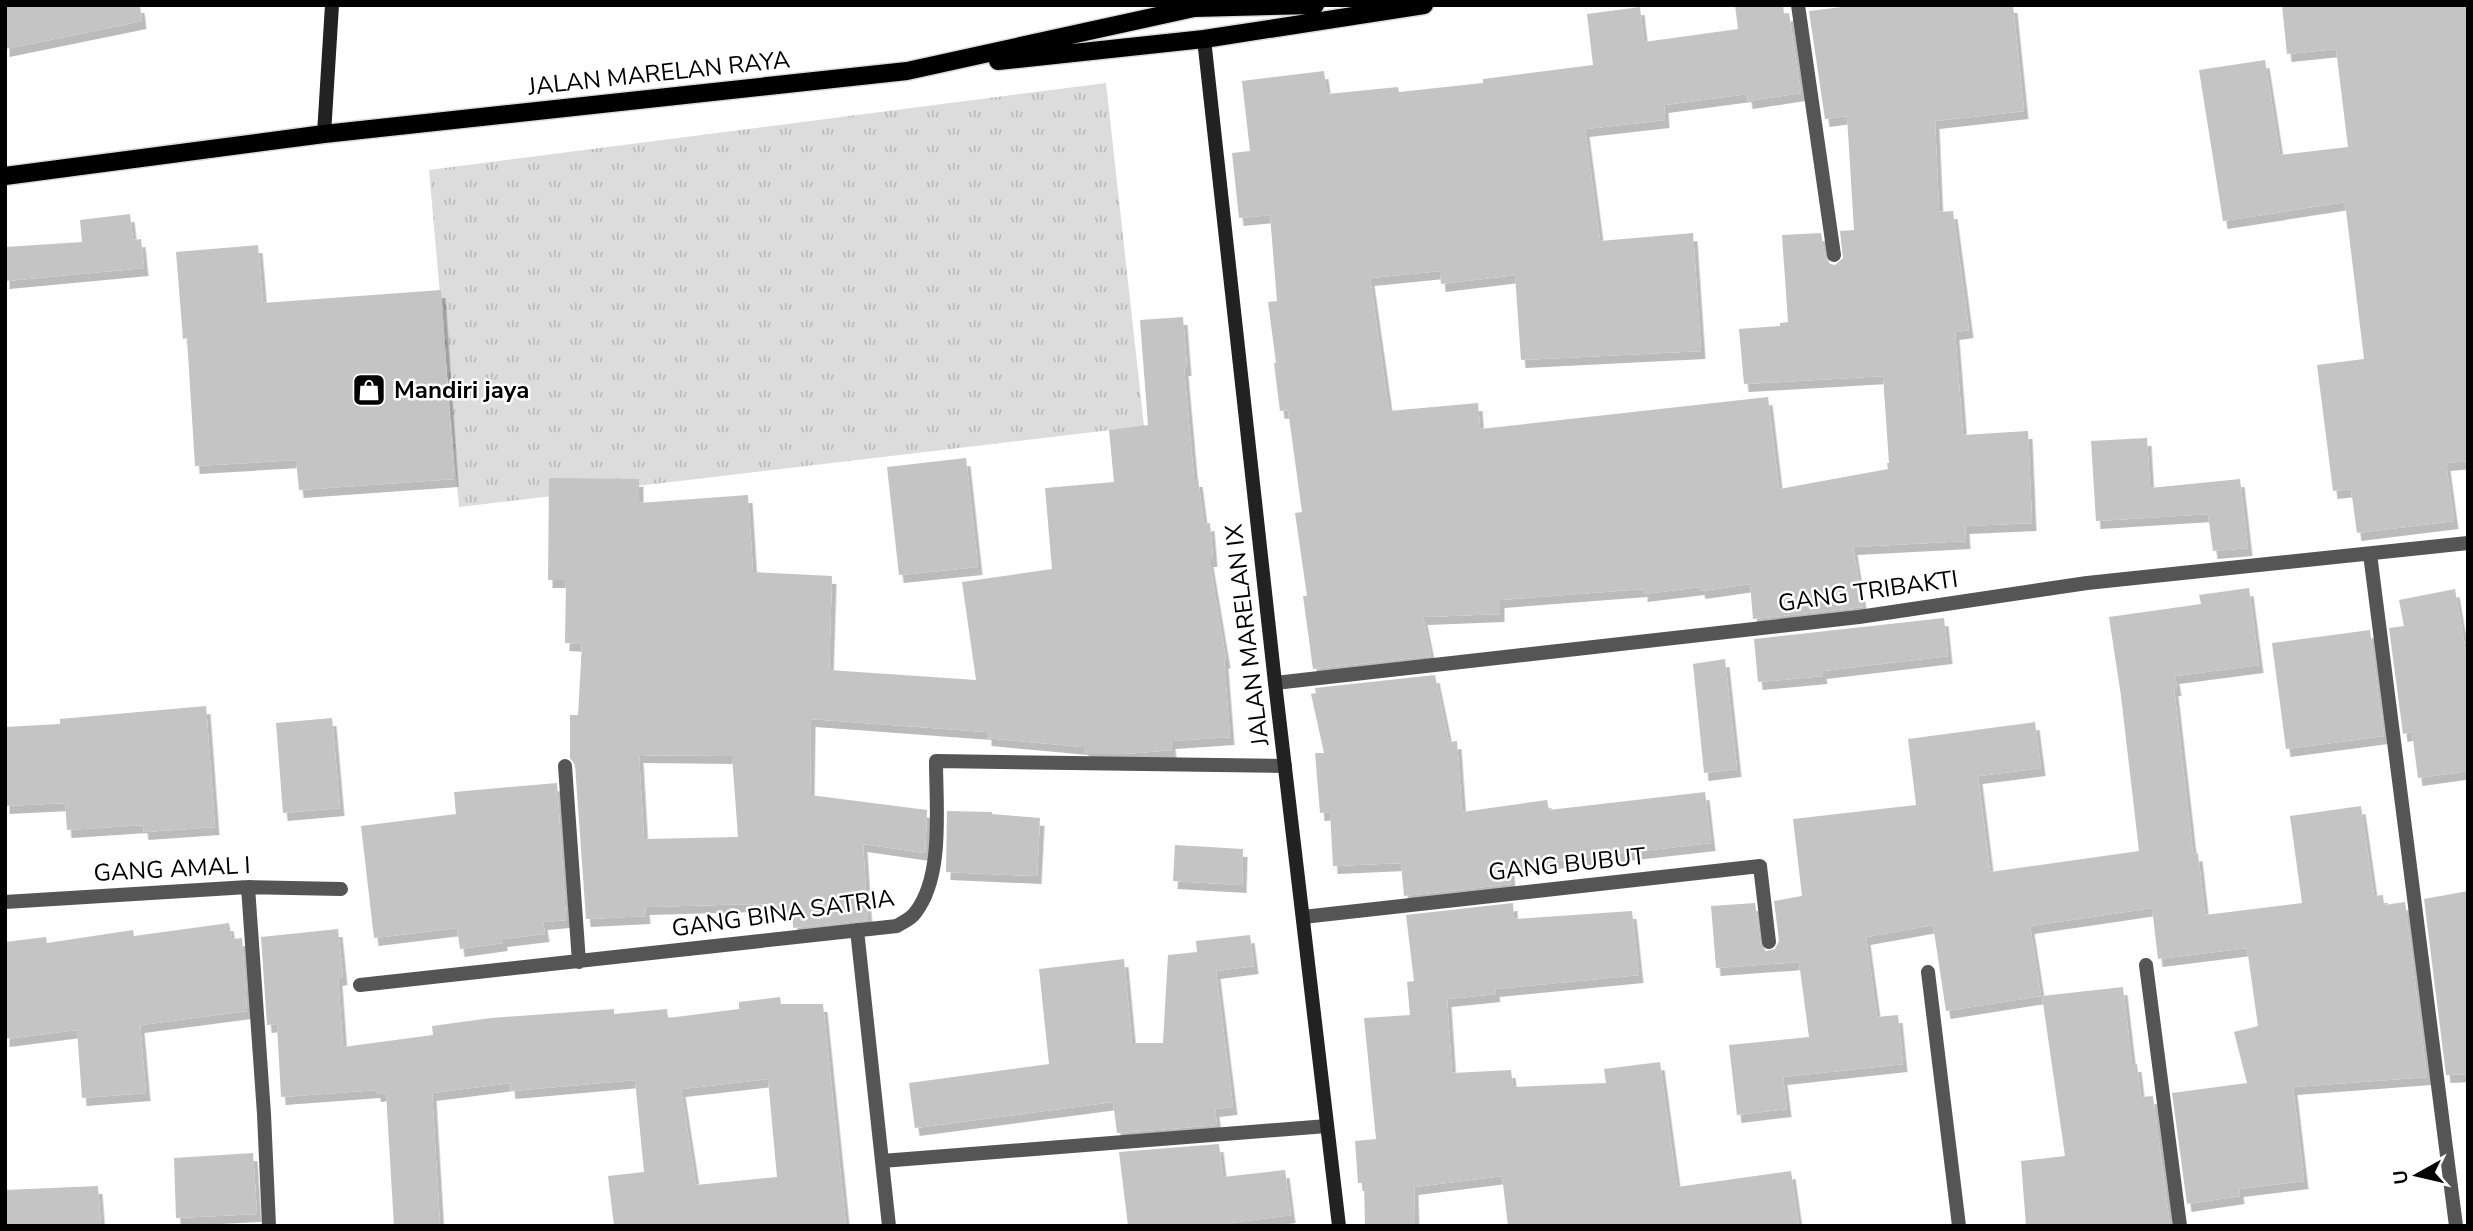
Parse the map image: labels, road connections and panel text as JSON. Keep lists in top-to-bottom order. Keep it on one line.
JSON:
{"streets":{"main road":["JALAN MARELAN RAYA","JALAN MARELAN IX"],"street":["GANG TRIBAKTI","GANG BUBUT","GANG AMAL I","GANG BINA SATRIA"]},"crossings":[["GANG TRIBAKTI","JALAN MARELAN IX"],["JALAN MARELAN IX","GANG BUBUT"],["JALAN MARELAN IX","GANG BINA SATRIA"]],"places":{"shop":["Mandiri jaya"]},"north":"left"}
